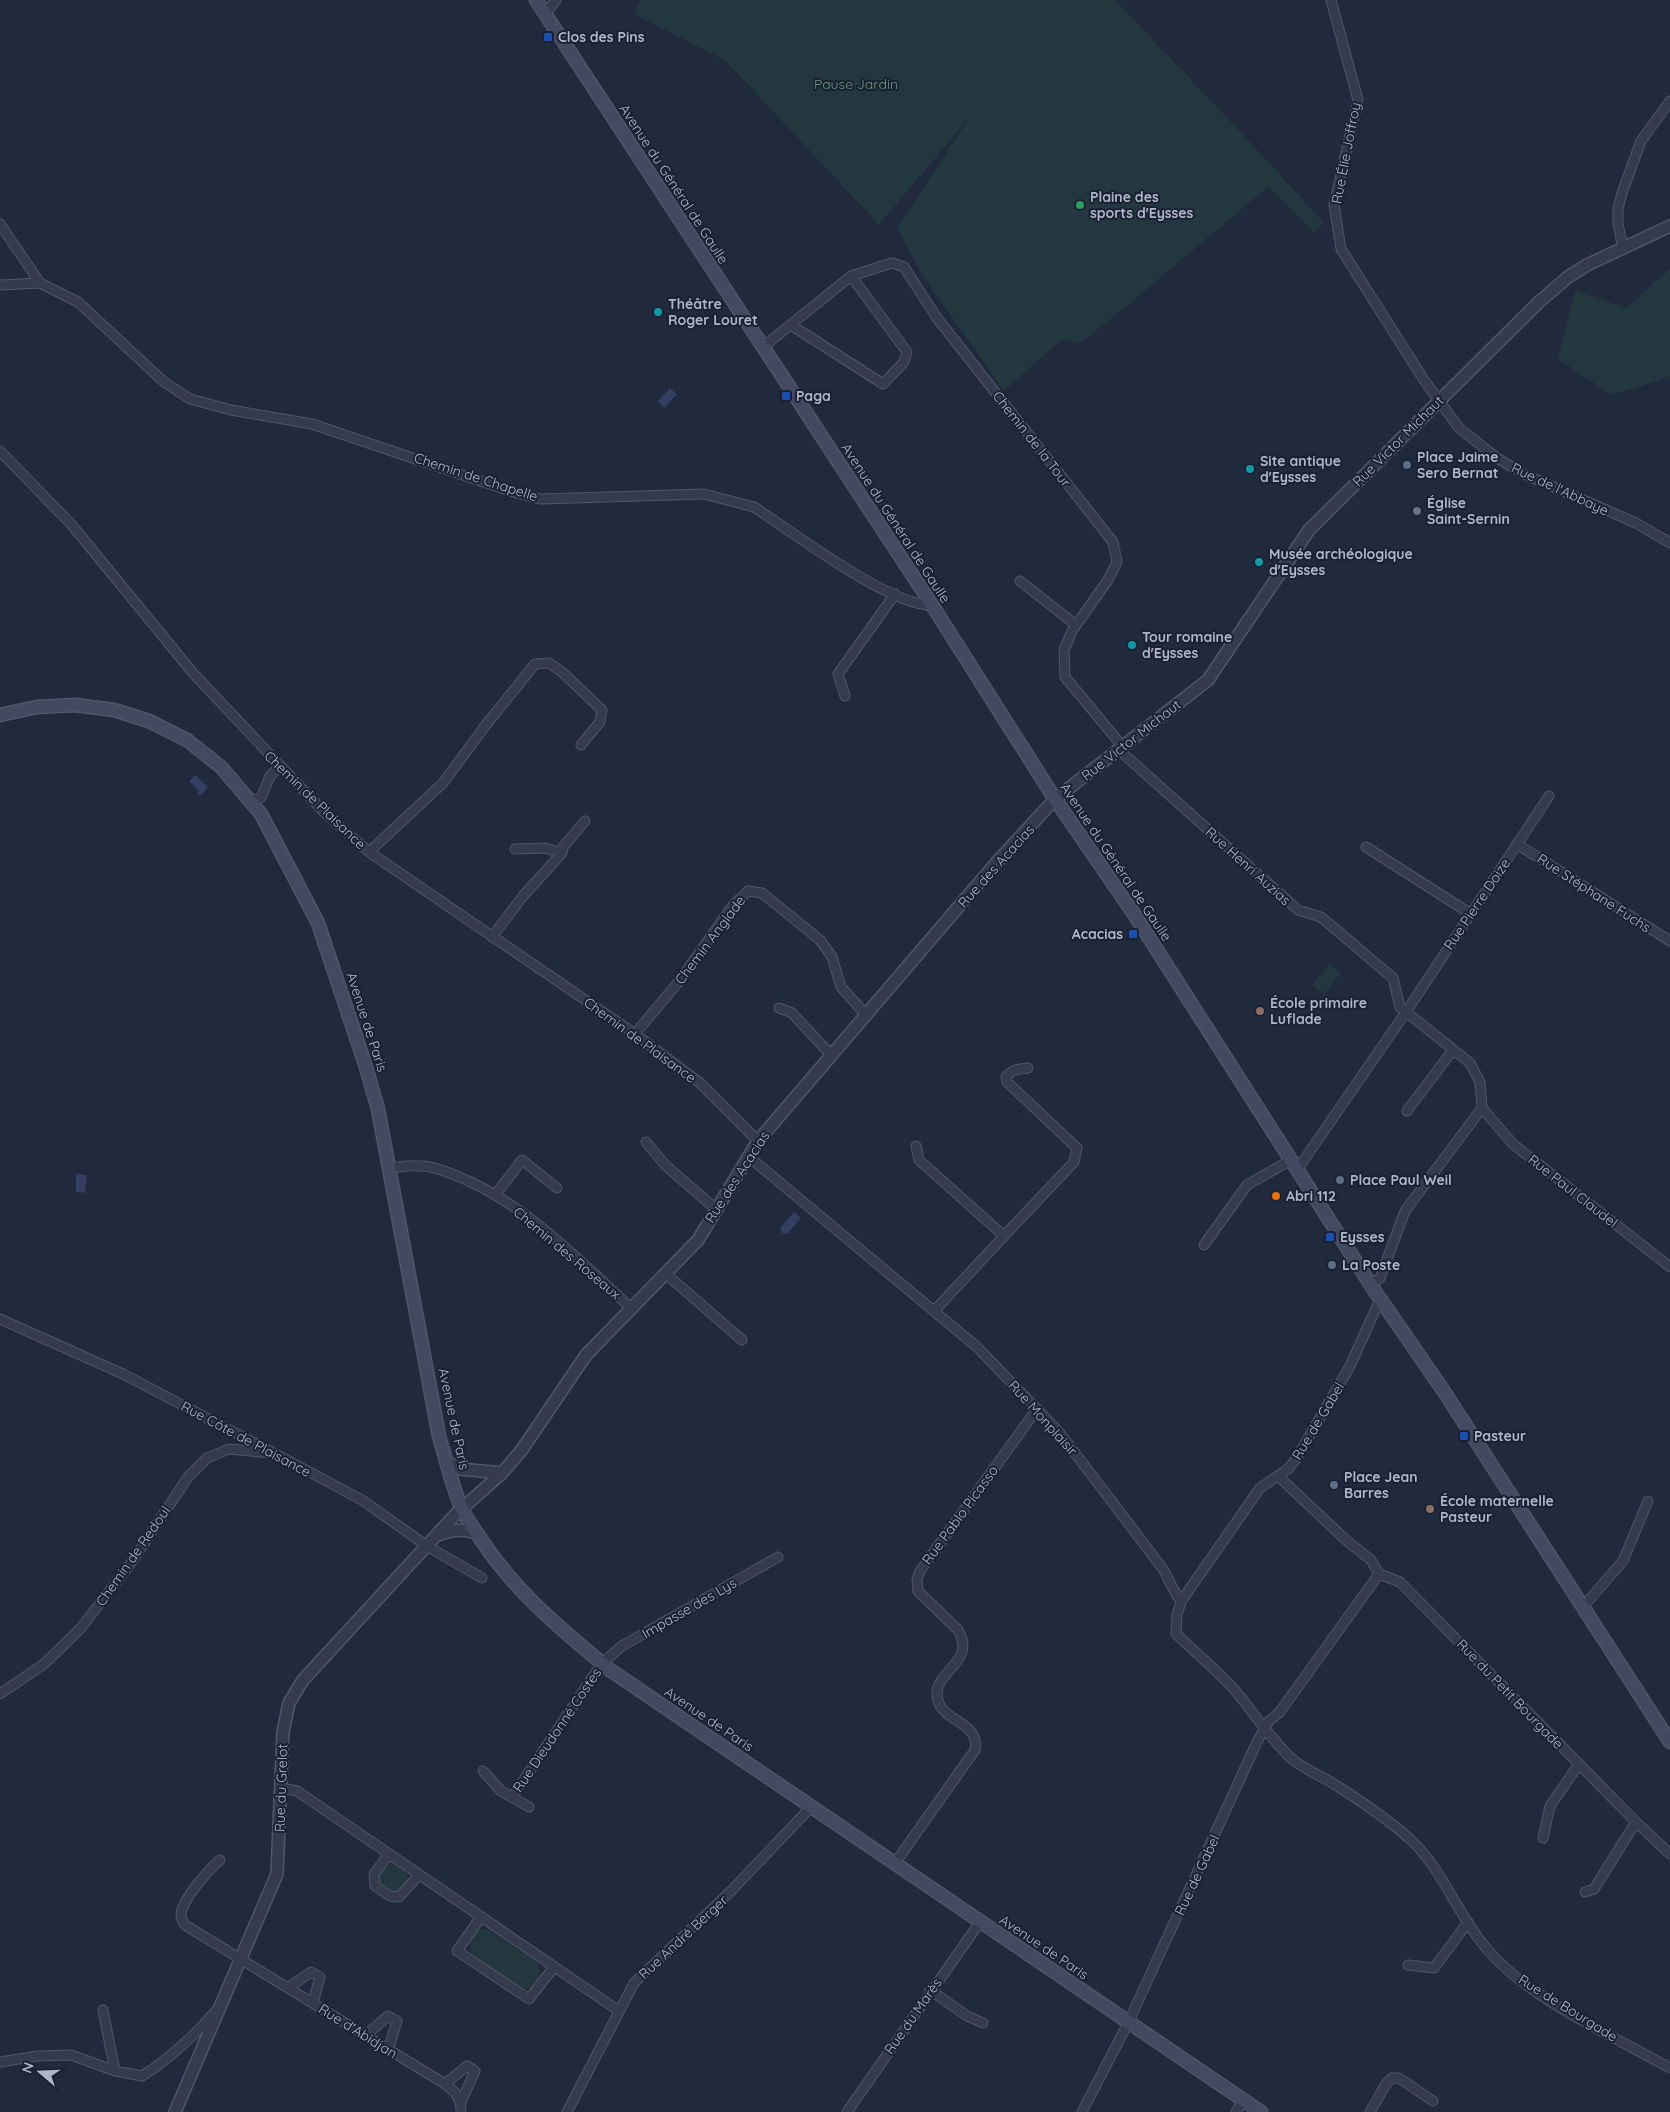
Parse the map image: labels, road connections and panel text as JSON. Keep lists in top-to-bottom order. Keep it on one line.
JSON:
{"streets":{"main road":["Avenue du Général de Gaulle","Avenue de Paris"],"street":["Rue Élie Joffroy","Chemin de la Tour","Rue Victor Michaut","Chemin de Chapelle","Rue de l'Abbaye","Chemin de Plaisance","Rue des Acacias","Rue Henri Auzias","Rue Stéphane Fuchs","Rue Pierre Doize","Chemin Anglade","Rue Paul Claudel","Chemin des Roseaux","Rue Monplaisir","Rue de Gabel","Rue Côte de Plaisance","Rue Pablo Picasso","Chemin de Redoul","Impasse des Lys","Rue du Petit Bourgade","Rue Dieudonné Costes","Rue du Grelot","Rue André Berger","Rue de Bourgade","Rue du Marès","Rue d'Abidjan"]},"crossings":[["Rue Élie Joffroy","Rue Victor Michaut"],["Rue Élie Joffroy","Rue de l'Abbaye"],["Avenue du Général de Gaulle","Rue Victor Michaut"],["Avenue du Général de Gaulle","Chemin de Chapelle"],["Avenue du Général de Gaulle","Rue des Acacias"],["Avenue du Général de Gaulle","Rue Pierre Doize"],["Avenue du Général de Gaulle","Rue de Gabel"],["Chemin de la Tour","Rue Victor Michaut"],["Chemin de la Tour","Rue Henri Auzias"],["Rue Victor Michaut","Rue de l'Abbaye"],["Rue Victor Michaut","Rue des Acacias"],["Rue Victor Michaut","Rue Henri Auzias"],["Chemin de Plaisance","Rue des Acacias"],["Chemin de Plaisance","Chemin Anglade"],["Rue des Acacias","Chemin Anglade"],["Rue des Acacias","Avenue de Paris"],["Rue des Acacias","Chemin des Roseaux"],["Rue des Acacias","Rue Monplaisir"],["Rue des Acacias","Rue du Grelot"],["Rue Henri Auzias","Rue Pierre Doize"],["Rue Henri Auzias","Rue Paul Claudel"],["Rue Stéphane Fuchs","Rue Pierre Doize"],["Avenue de Paris","Chemin des Roseaux"],["Avenue de Paris","Rue de Gabel"],["Avenue de Paris","Rue Pablo Picasso"],["Avenue de Paris","Impasse des Lys"],["Avenue de Paris","Rue Dieudonné Costes"],["Avenue de Paris","Rue du Grelot"],["Avenue de Paris","Rue André Berger"],["Avenue de Paris","Rue du Marès"],["Rue Monplaisir","Rue de Gabel"],["Rue Monplaisir","Rue Pablo Picasso"],["Rue de Gabel","Rue du Petit Bourgade"],["Rue de Gabel","Rue de Bourgade"],["Rue Côte de Plaisance","Chemin de Redoul"],["Rue Côte de Plaisance","Rue du Grelot"],["Impasse des Lys","Rue Dieudonné Costes"],["Rue du Grelot","Rue d'Abidjan"]],"parks":["Pause Jardin"],"places":{"transit":["Clos des Pins","Paga","Acacias","Eysses","Pasteur"],"other":["Plaine des sports d'Eysses","Théâtre Roger Louret","Place Jaime Sero Bernat","Site antique d'Eysses","Église Saint-Sernin","Musée archéologique d'Eysses","Tour romaine d'Eysses","École primaire Luflade","Place Paul Weil","Abri 112","La Poste","Place Jean Barres","École maternelle Pasteur"]},"north":"left"}
